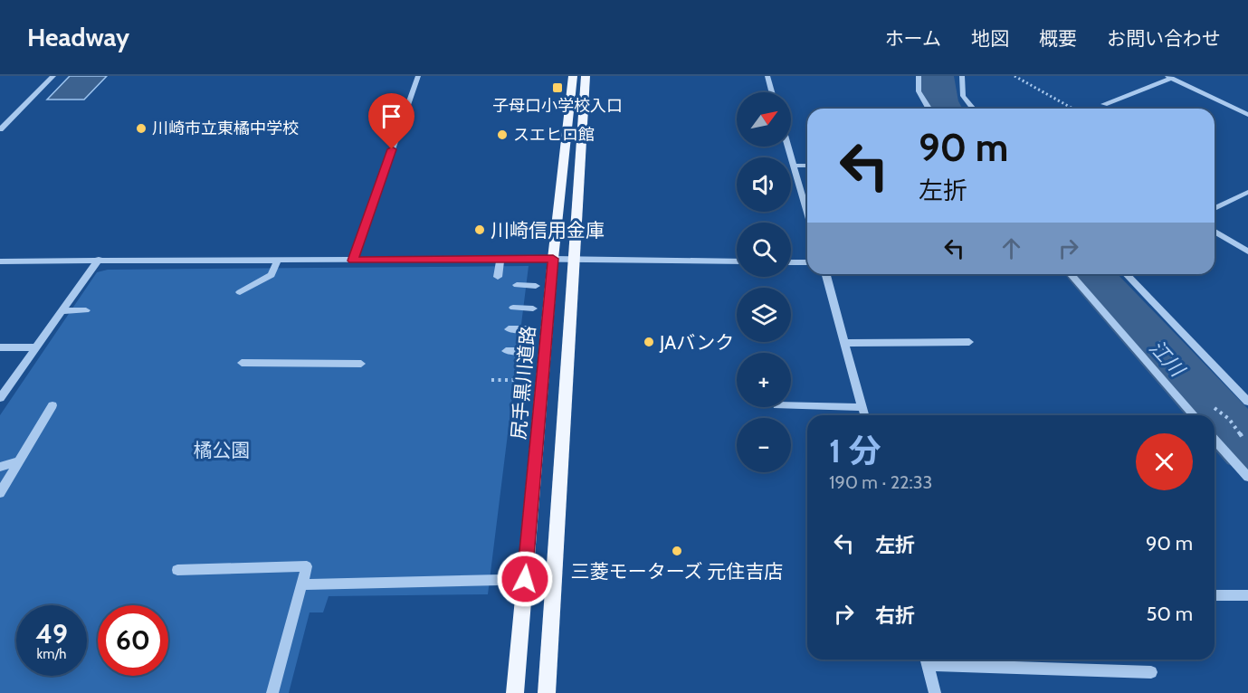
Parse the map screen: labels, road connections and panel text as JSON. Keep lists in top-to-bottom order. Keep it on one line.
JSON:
{"streets":{"main road":["尻手黒川道路"]},"water":["江川"],"parks":["橘公園"],"places":{"transit":["子母口小学校入口"],"other":["川崎市立東橘中学校","スエヒロ館","川崎信用金庫","JAバンク","三菱モーターズ 元住吉店"]},"north":"top right","page":{"header":"Headway","nav":["ホーム","地図","概要","お問い合わせ"],"map_buttons":["+","−"],"turn":["90 m","左折"],"heading":["1 分","190 m · 22:33"],"list":[{"name":"左折","value":"90 m"},{"name":"右折","value":"50 m"}],"speed":"49 km/h","limit":"60"}}
